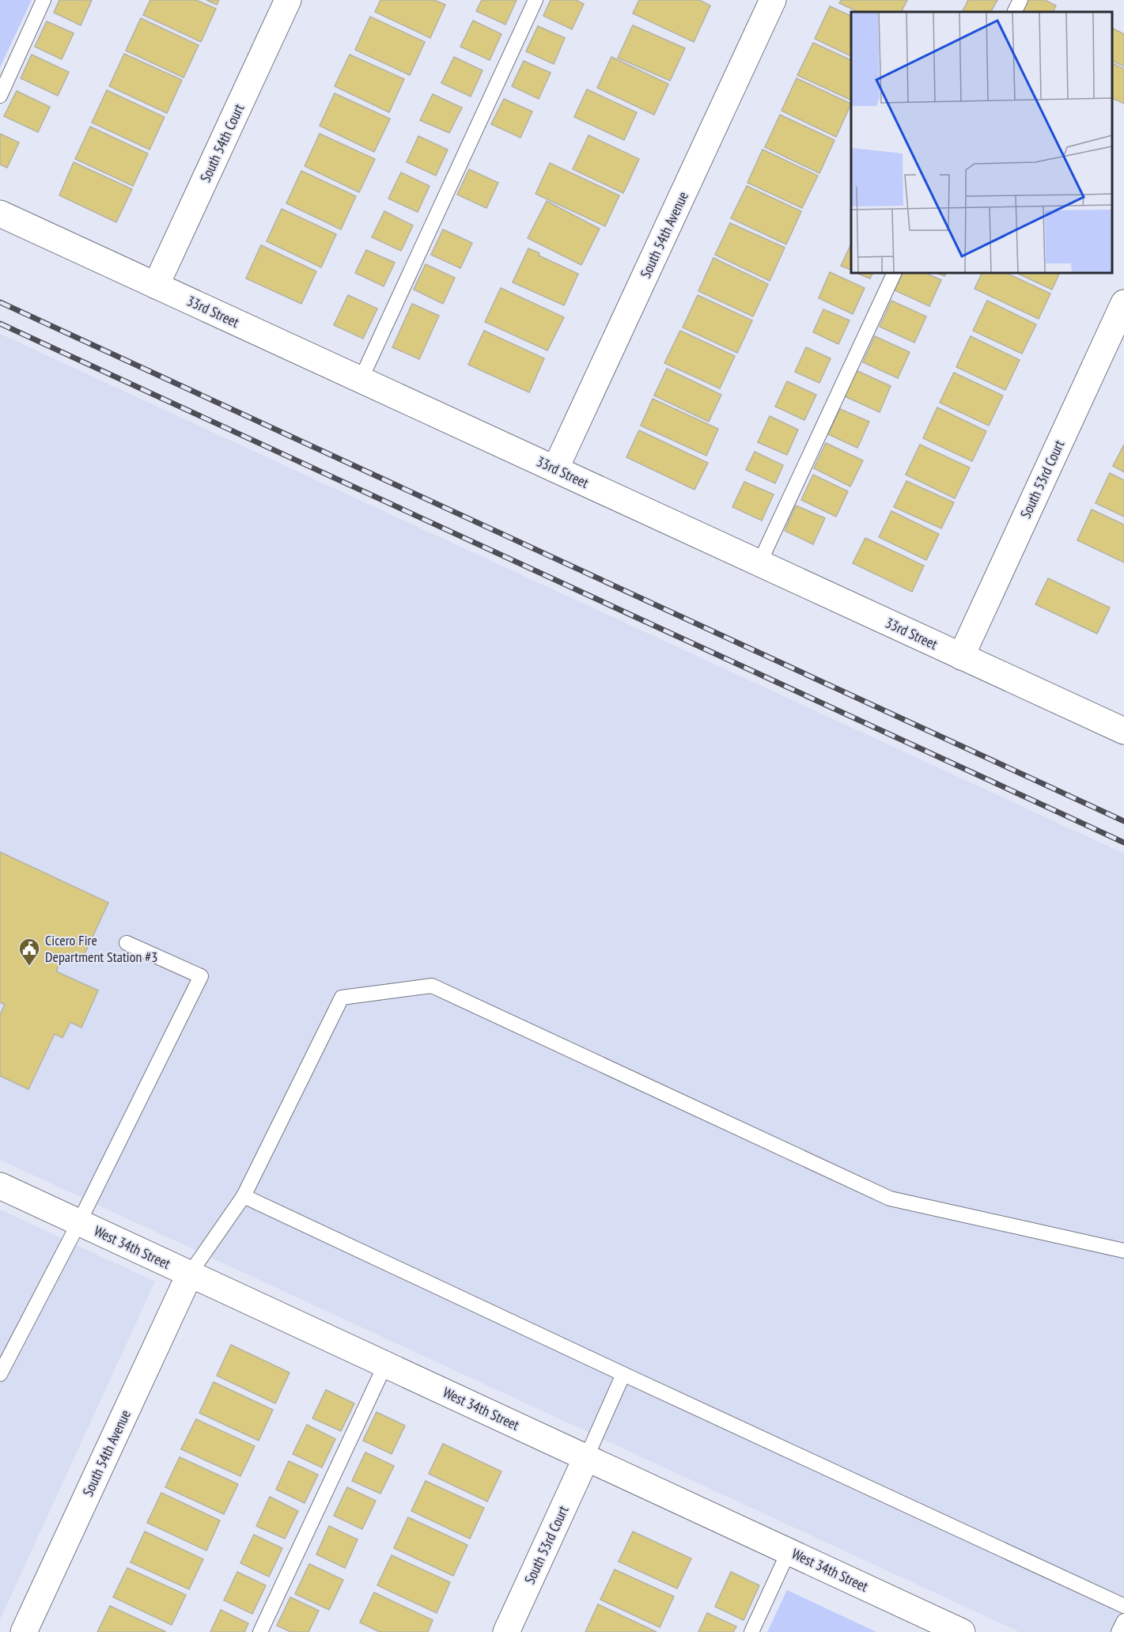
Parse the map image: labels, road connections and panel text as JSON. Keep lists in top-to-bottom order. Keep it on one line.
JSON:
{"streets":{"street":["South 54th Court","South 54th Avenue","33rd Street","South 53rd Court","West 34th Street"]},"crossings":[["South 54th Court","33rd Street"],["South 54th Avenue","33rd Street"],["South 54th Avenue","West 34th Street"],["33rd Street","South 53rd Court"],["South 53rd Court","West 34th Street"]],"places":{"public building":["Cicero Fire Department Station #3"]}}
